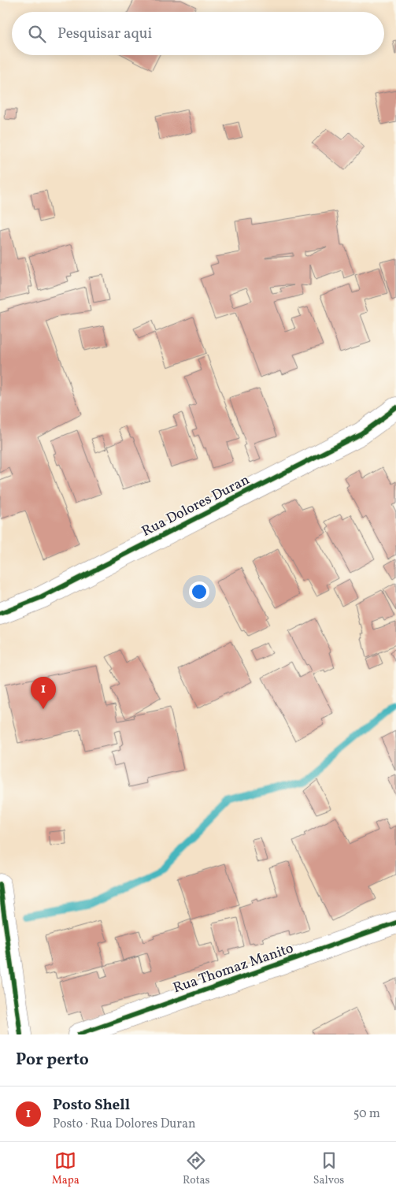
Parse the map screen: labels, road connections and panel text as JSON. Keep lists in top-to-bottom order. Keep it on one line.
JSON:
{"streets":{"street":["Rua Dolores Duran","Rua Thomaz Manito"]},"page":{"search":"Pesquisar aqui","pins":"1","heading":"Por perto","list":[{"mark":"1","name":"Posto Shell","note":"Posto · Rua Dolores Duran","value":"50 m"}],"nav":["Mapa","Rotas","Salvos"]}}
